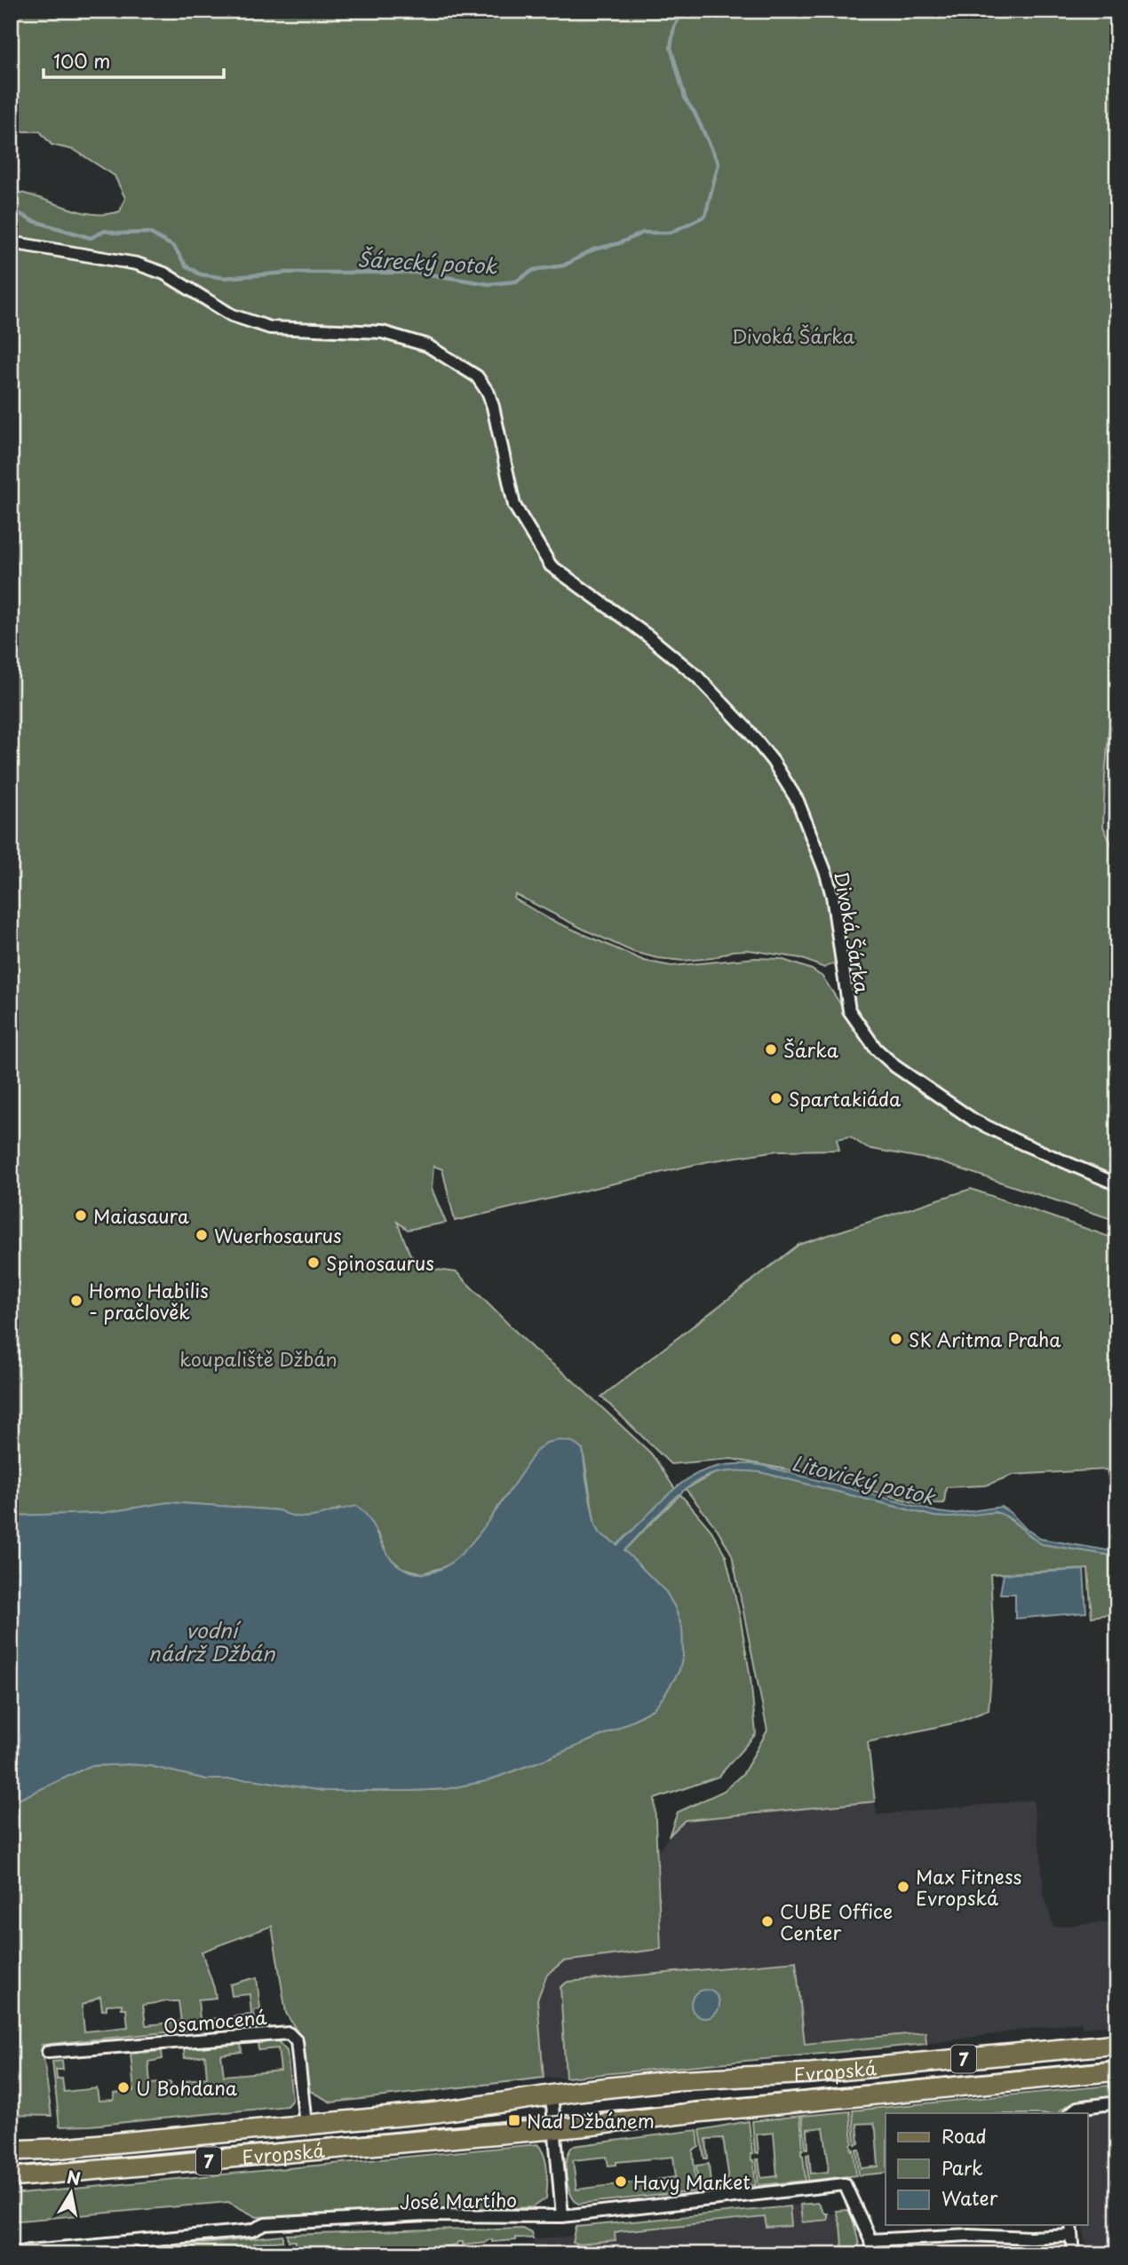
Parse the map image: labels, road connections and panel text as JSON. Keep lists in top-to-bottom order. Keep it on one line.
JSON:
{"streets":{"main road":["7","Evropská"],"street":["Divoká Šárka","Osamocená","José Martího"]},"crossings":[["Osamocená","Evropská"]],"water":["Šárecký potok","Litovický potok","vodní nádrž Džbán"],"parks":["Divoká Šárka","koupaliště Džbán"],"places":{"other":["Šárka","Spartakiáda","Maiasaura","Wuerhosaurus","Spinosaurus","Homo Habilis - pračlověk","SK Aritma Praha","Max Fitness Evropská","CUBE Office Center","U Bohdana","Havy Market"],"transit":["Nad Džbánem"]},"legend":["Road","Park","Water"],"scale_bar":"100 m","north":"top"}
